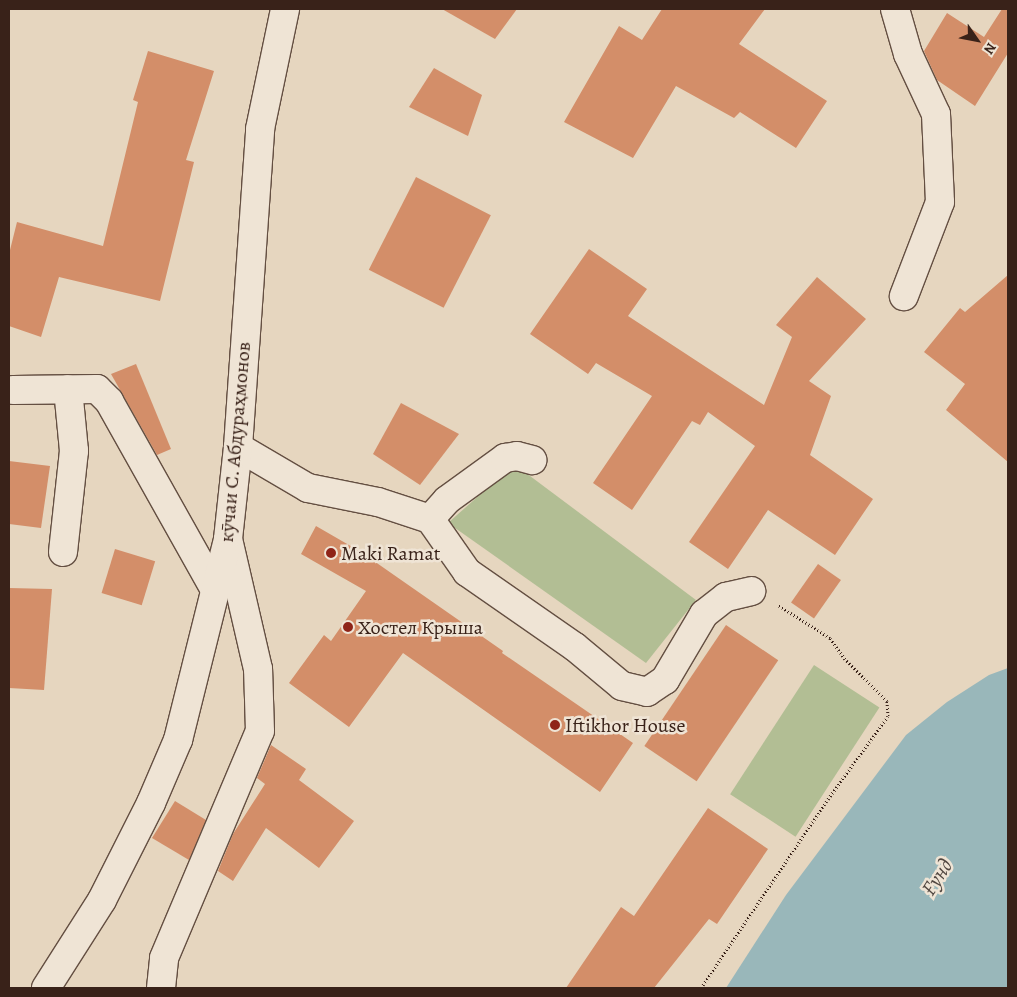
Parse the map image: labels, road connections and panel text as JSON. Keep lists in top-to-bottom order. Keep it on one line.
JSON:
{"streets":{"street":["кӯчаи С. Абдураҳмонов"]},"water":["Ғунд"],"places":["Maki Ramat","Хостел Крыша","Iftikhor House"],"north":"bottom right"}
